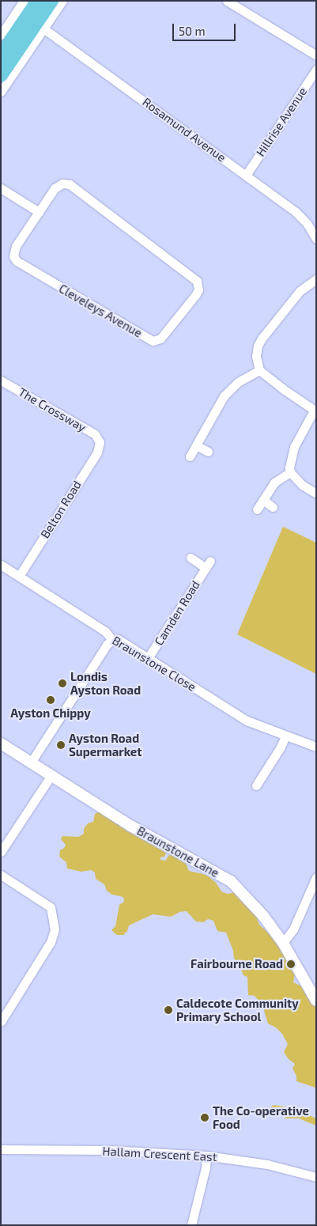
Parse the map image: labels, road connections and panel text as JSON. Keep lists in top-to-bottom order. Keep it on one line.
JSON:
{"streets":{"street":["Hillrise Avenue","Rosamund Avenue","Cleveleys Avenue","The Crossway","Belton Road","Camden Road","Braunstone Close","Braunstone Lane","Hallam Crescent East"]},"crossings":[["Hillrise Avenue","Rosamund Avenue"],["The Crossway","Belton Road"],["Belton Road","Braunstone Close"],["Camden Road","Braunstone Close"]],"places":["Londis Ayston Road","Ayston Chippy","Ayston Road Supermarket","Fairbourne Road","Caldecote Community Primary School","The Co-operative Food"],"scale_bar":"50 m"}
